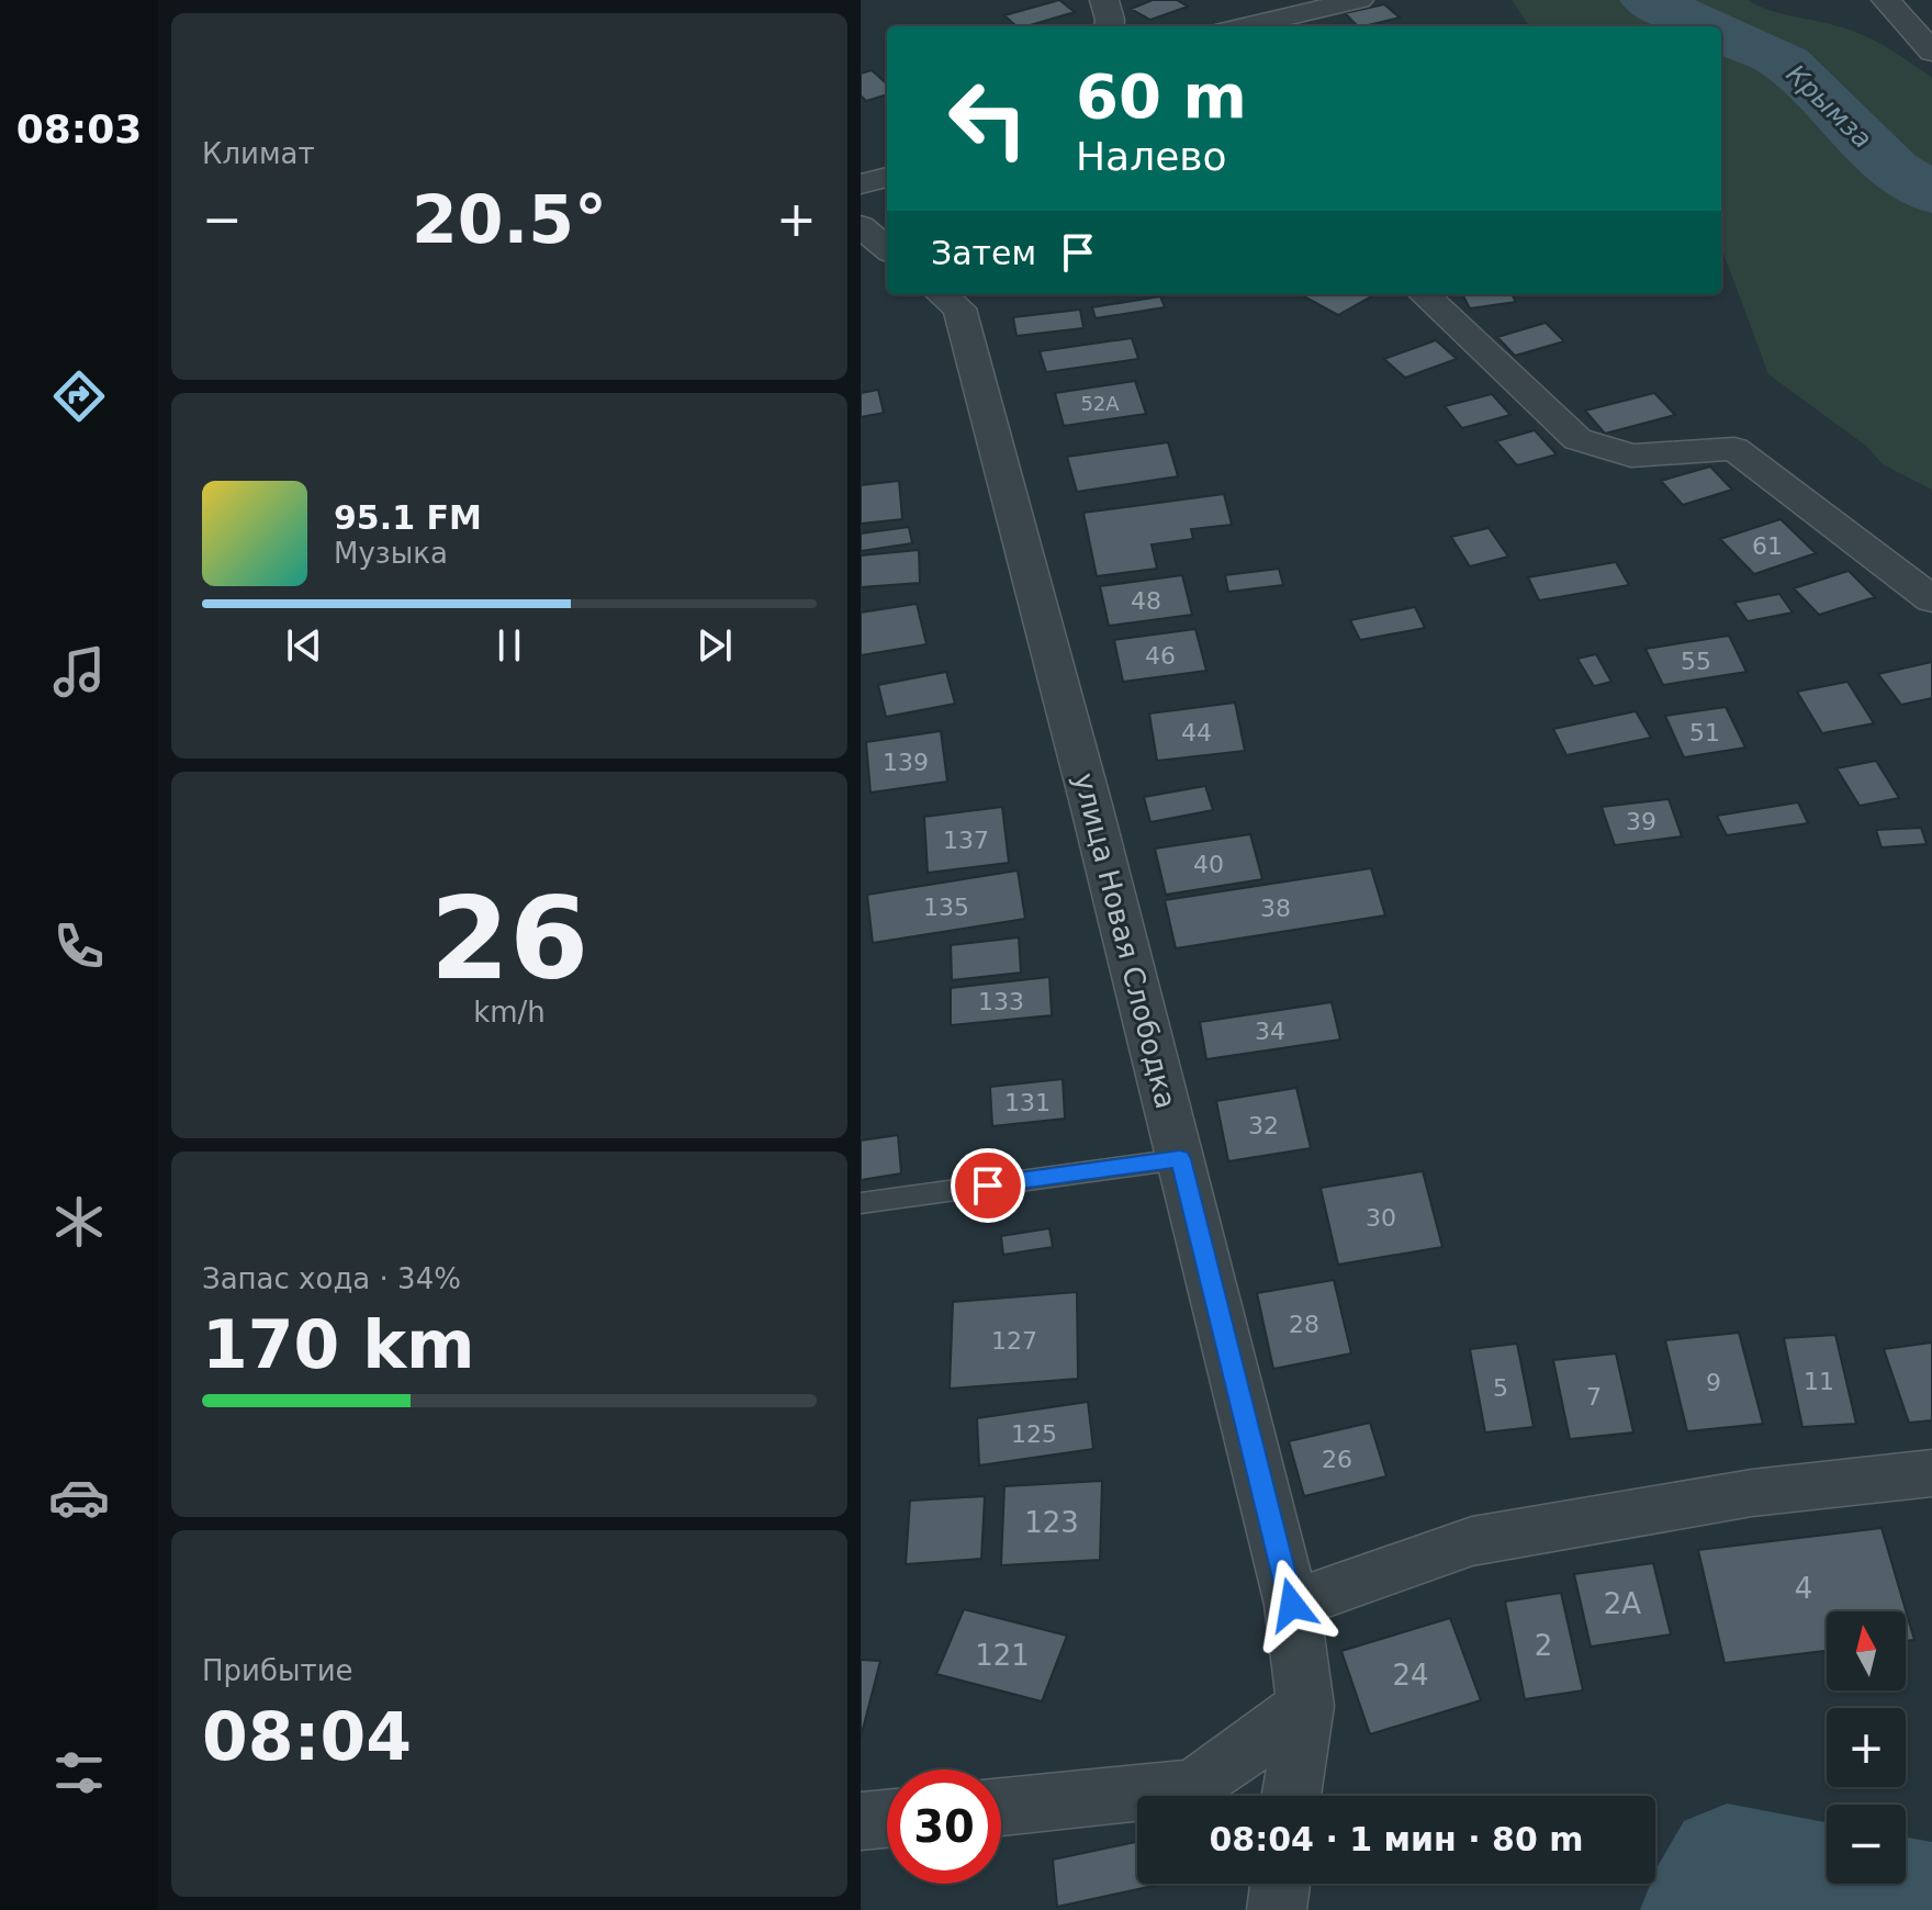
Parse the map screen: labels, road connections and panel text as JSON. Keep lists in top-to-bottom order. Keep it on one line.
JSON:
{"streets":{"street":["улица Новая Слободка"]},"water":["Крымза"],"house_numbers":["52А","61","48","46","55","44","51","139","39","137","40","135","38","133","34","131","32","30","28","127","11","9","5","7","125","26","123","4","2А","2","121","24"],"north":"top","page":{"tabs":"08:03","tile":["Климат",["26","km/h"],["Запас хода · 34%","170 km"],["Прибытие","08:04"]],"turn":["60 m","Налево"],"heat":["−","20.5°","+"],"then":"Затем","song":["95.1 FM","Музыка"],"map_buttons":["+","−"],"limit":"30","trip":"08:04 · 1 мин · 80 m"}}
